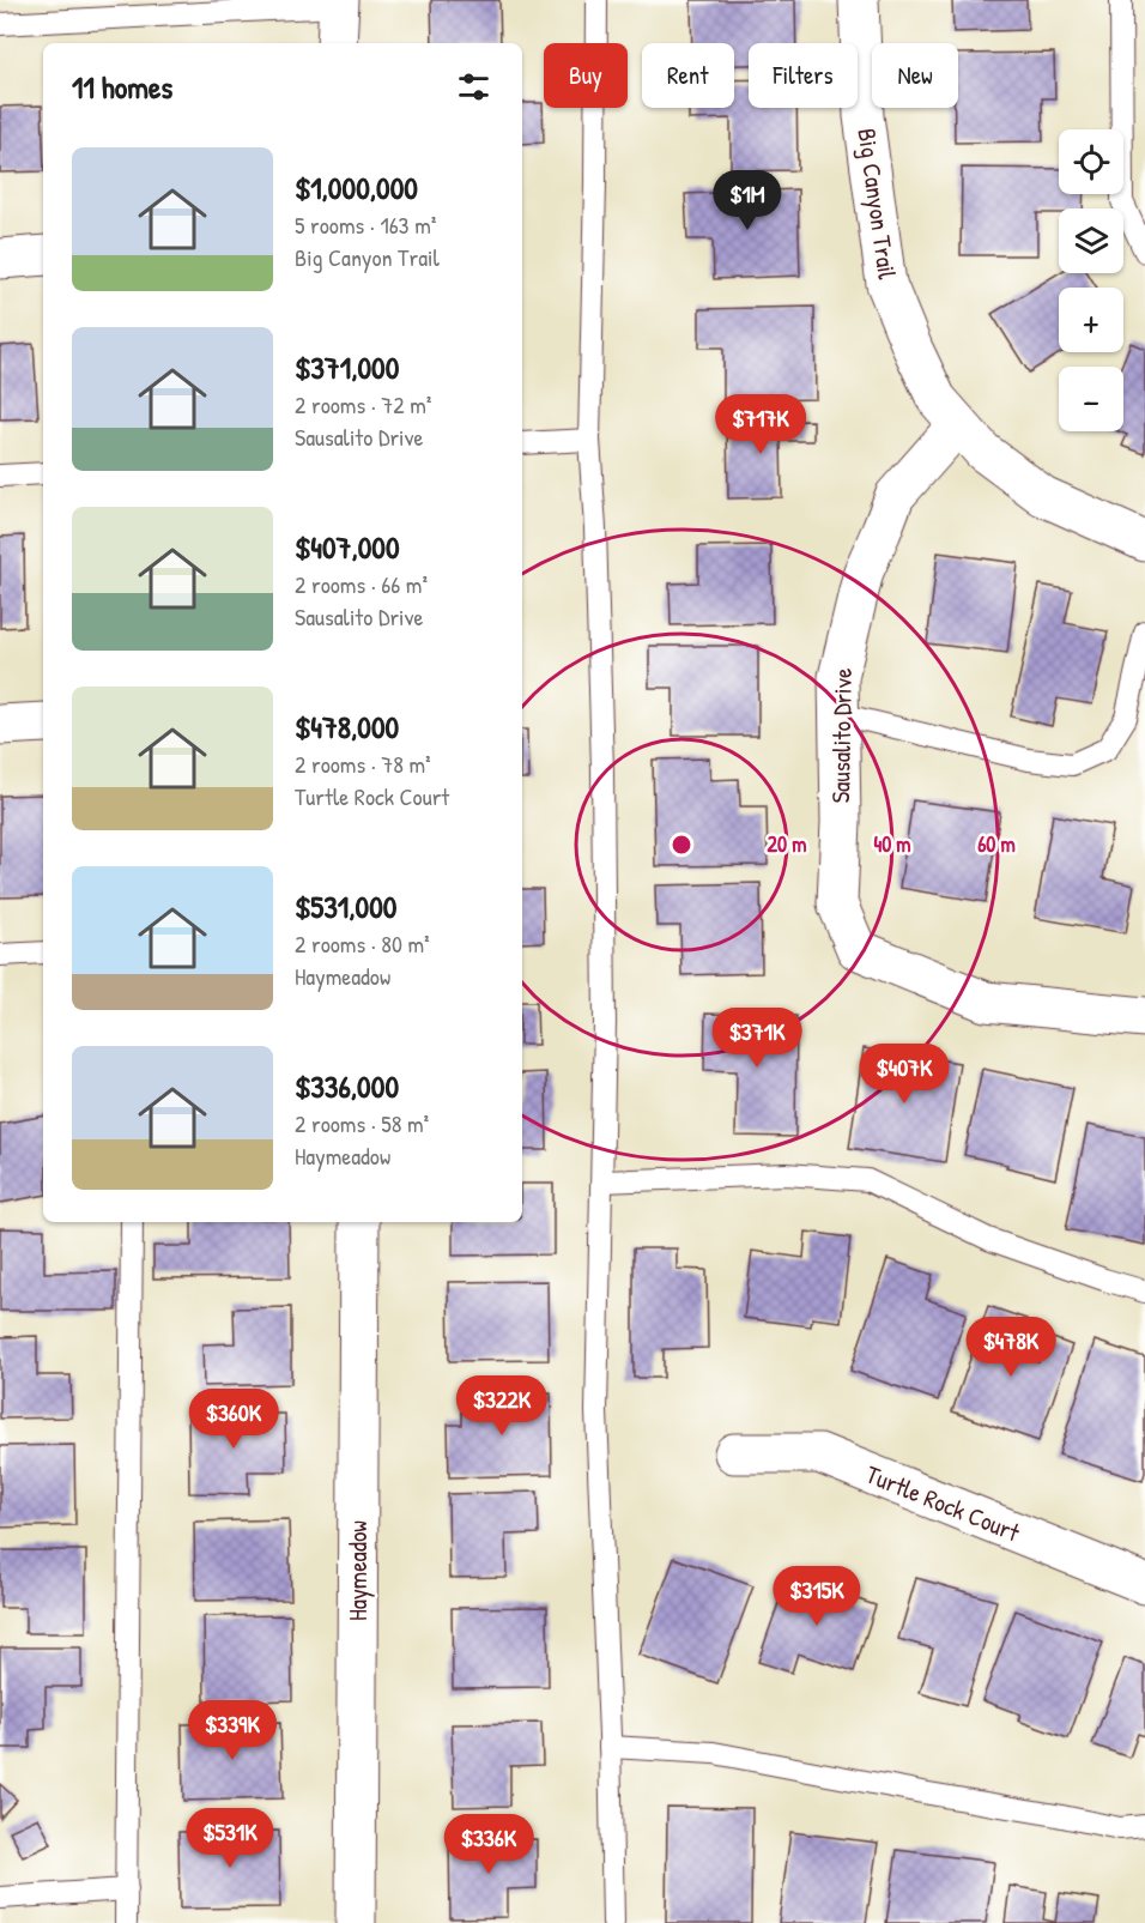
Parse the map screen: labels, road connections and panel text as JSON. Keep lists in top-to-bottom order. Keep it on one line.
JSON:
{"streets":{"street":["Big Canyon Trail","Sausalito Drive","Turtle Rock Court","Haymeadow"]},"crossings":[["Big Canyon Trail","Sausalito Drive"]],"page":{"chip":["Buy","Rent","Filters","New"],"heading":"11 homes","map_buttons":["+","−"],"list":[{"name":"$1,000,000","note":"5 rooms · 163 m² · Big Canyon Trail"},{"name":"$371,000","note":"2 rooms · 72 m² · Sausalito Drive"},{"name":"$407,000","note":"2 rooms · 66 m² · Sausalito Drive"},{"name":"$478,000","note":"2 rooms · 78 m² · Turtle Rock Court"},{"name":"$531,000","note":"2 rooms · 80 m² · Haymeadow"},{"name":"$336,000","note":"2 rooms · 58 m² · Haymeadow"}],"price":["$1M","$717K","$371K","$407K","$478K","$322K","$360K","$315K","$339K","$531K","$336K"]},"rings":["20 m","40 m","60 m"]}
